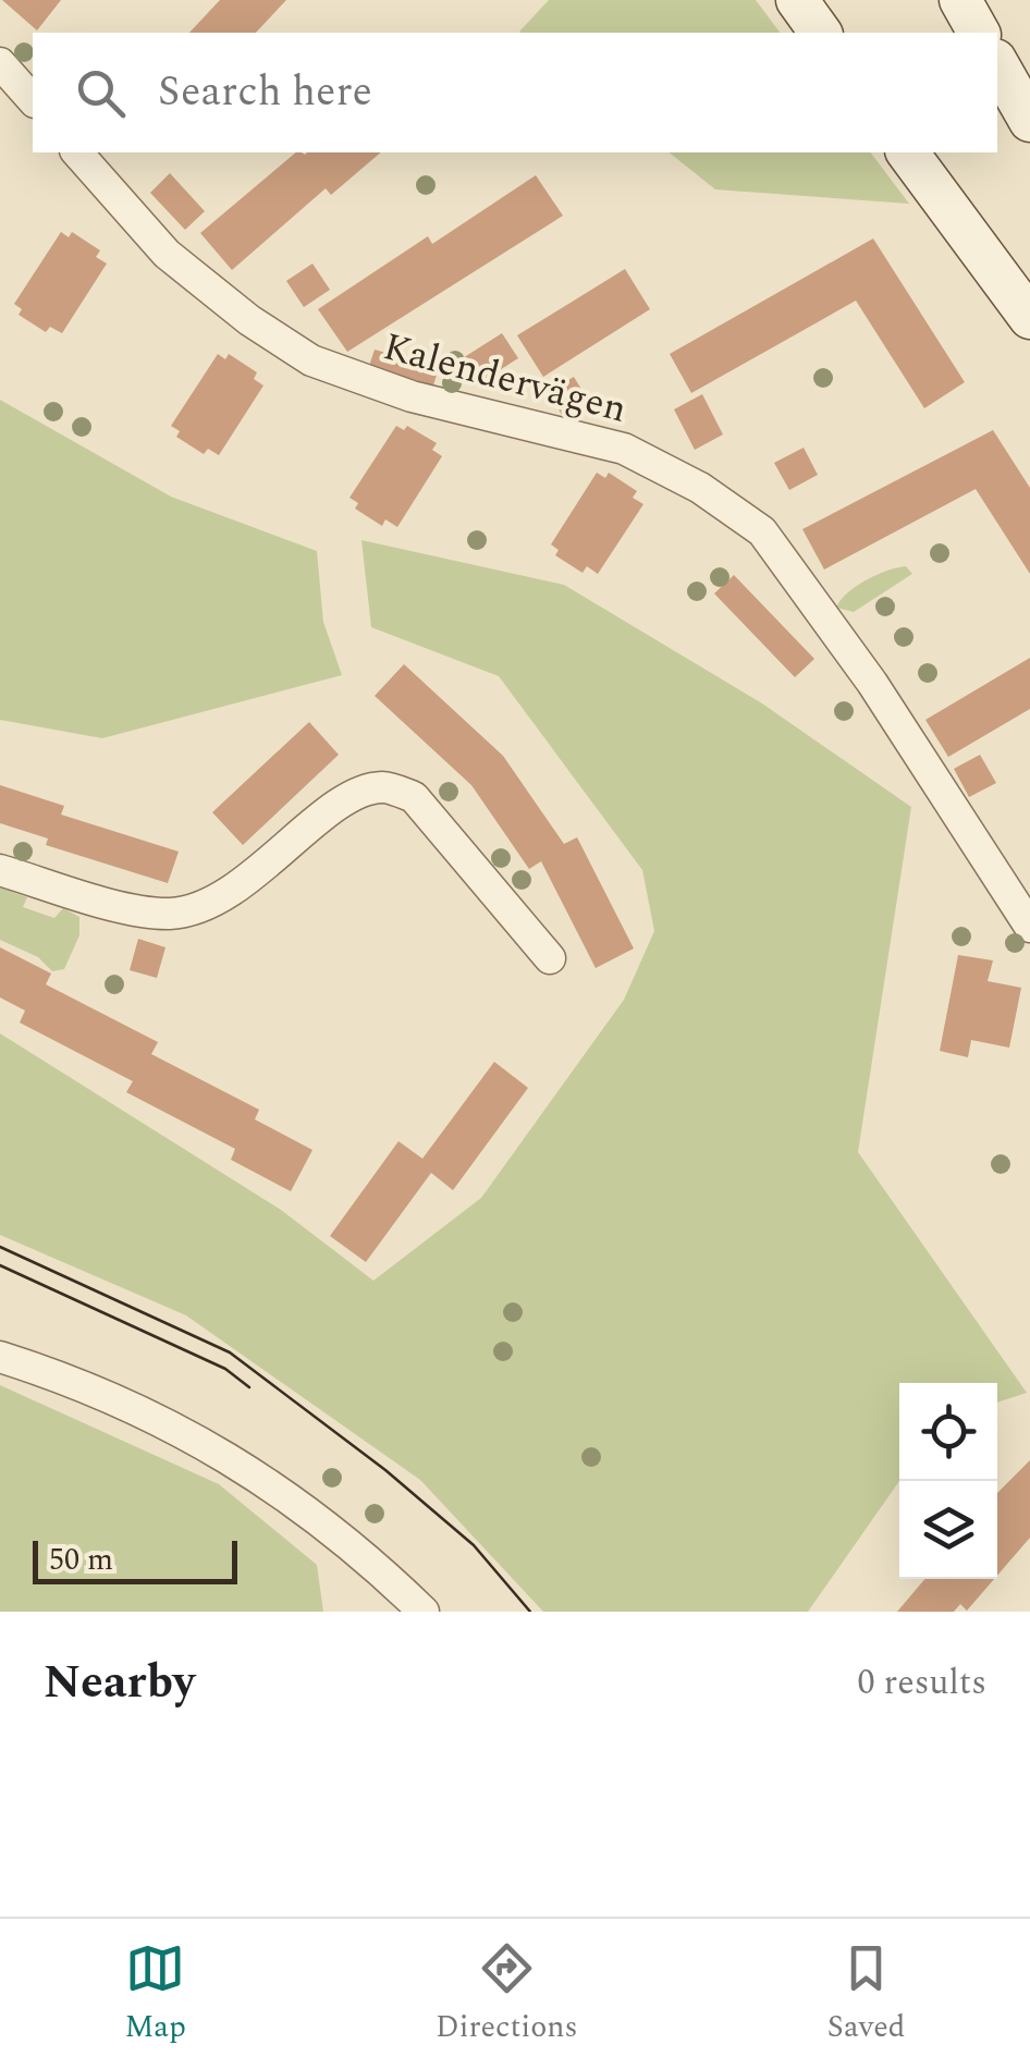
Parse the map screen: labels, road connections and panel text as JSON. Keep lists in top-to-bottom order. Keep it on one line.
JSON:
{"streets":{"street":["Kalendervägen"]},"scale_bar":"50 m","page":{"search":"Search here","scale":"50 m","heading":["Nearby","0 results"],"nav":["Map","Directions","Saved"]}}
